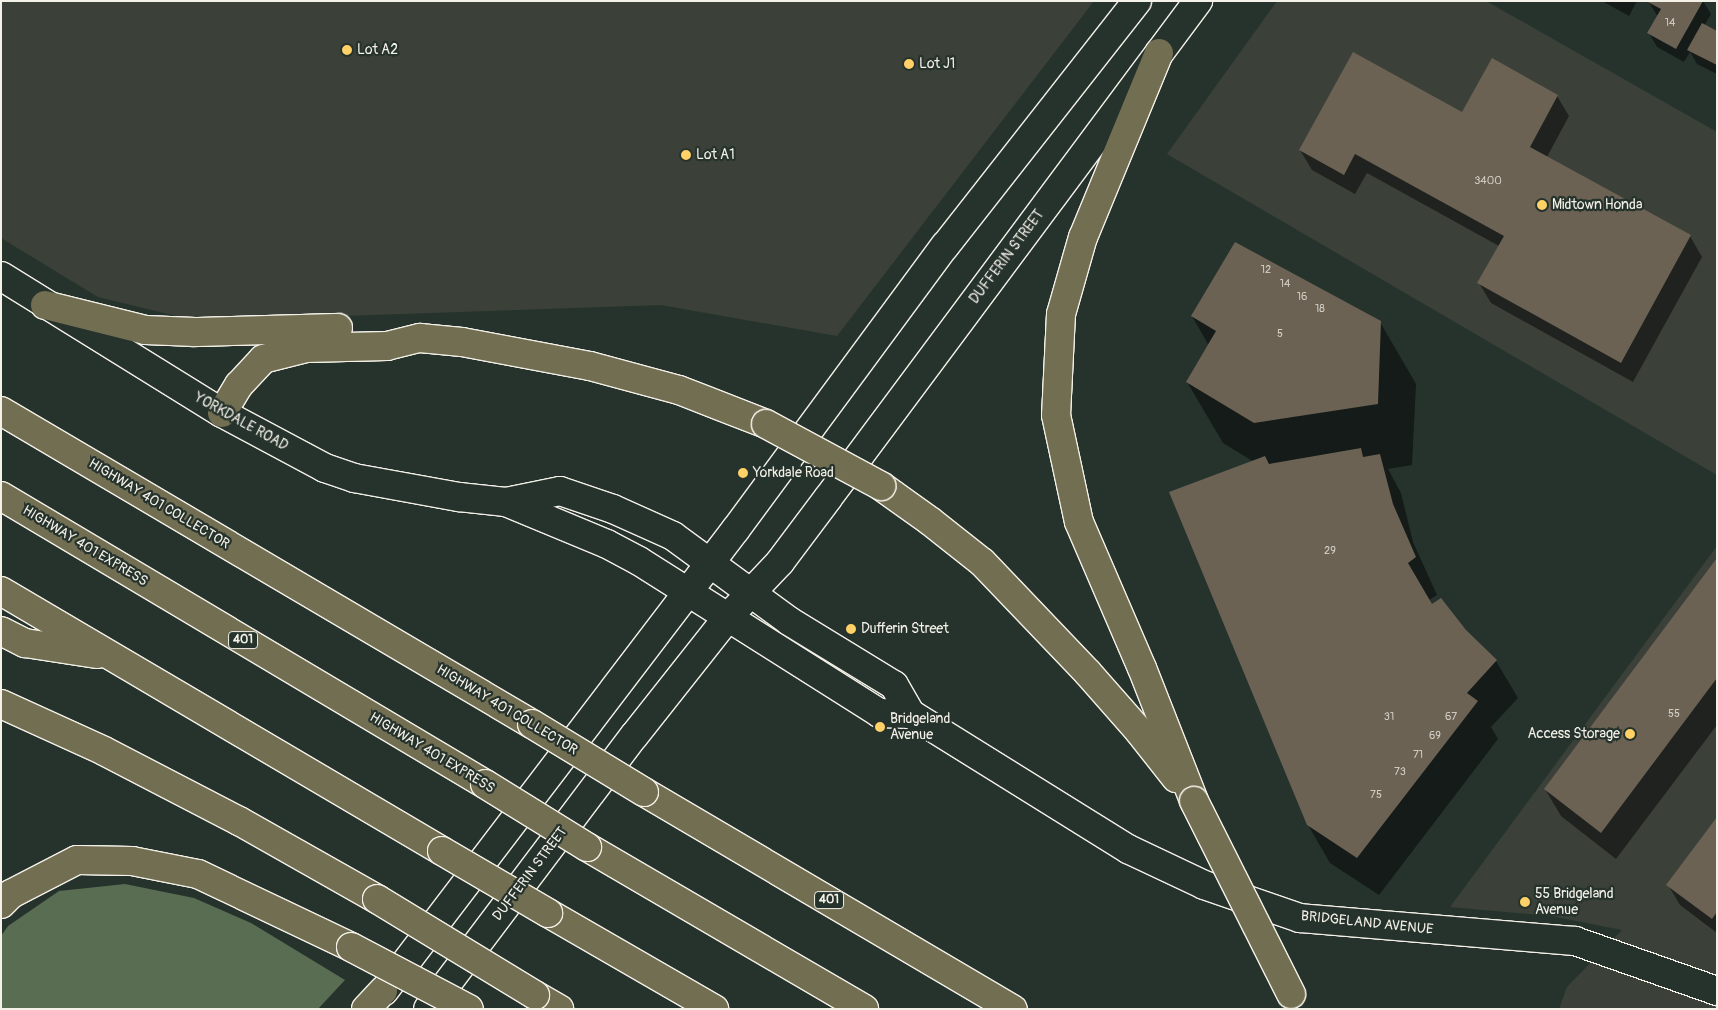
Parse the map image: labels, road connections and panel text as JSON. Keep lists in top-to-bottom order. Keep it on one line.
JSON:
{"streets":{"highway":["HIGHWAY 401 COLLECTOR","HIGHWAY 401 EXPRESS","401"],"main road":["DUFFERIN STREET","YORKDALE ROAD","BRIDGELAND AVENUE"]},"crossings":[["DUFFERIN STREET","YORKDALE ROAD"],["DUFFERIN STREET","BRIDGELAND AVENUE"],["YORKDALE ROAD","BRIDGELAND AVENUE"]],"places":["Lot A2","Lot J1","Lot A1","Midtown Honda","Yorkdale Road","Dufferin Street","Bridgeland Avenue","Access Storage","55 Bridgeland Avenue"],"house_numbers":["14","3400","12","14","16","18","5","29","55","31","67","69","71","73","75"]}
